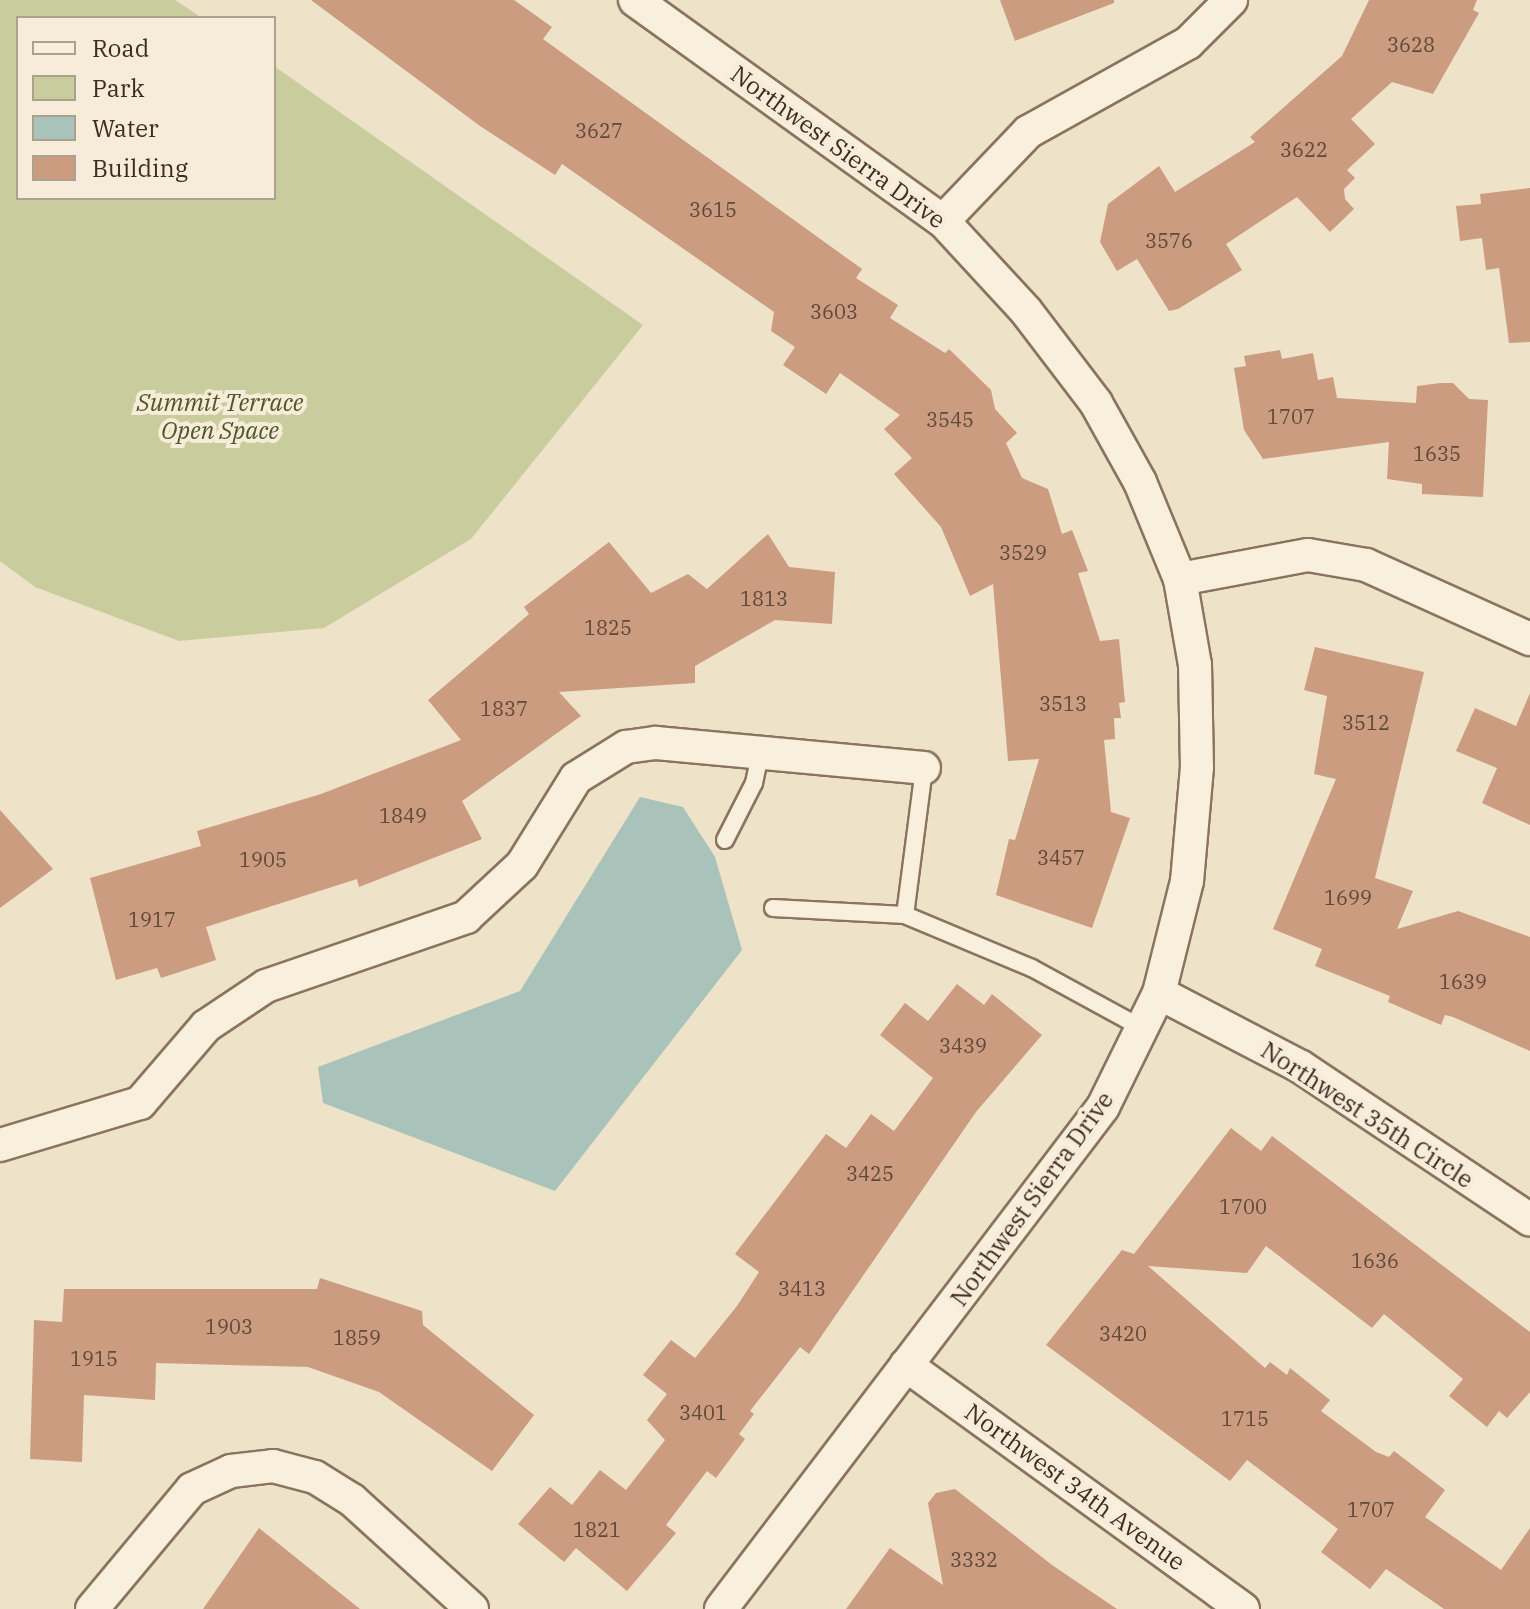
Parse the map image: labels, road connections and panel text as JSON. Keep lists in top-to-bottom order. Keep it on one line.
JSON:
{"streets":{"street":["Northwest Sierra Drive","Northwest 35th Circle","Northwest 34th Avenue"]},"crossings":[["Northwest Sierra Drive","Northwest 35th Circle"],["Northwest Sierra Drive","Northwest 34th Avenue"]],"parks":["Summit Terrace Open Space"],"house_numbers":["3628","3627","3622","3615","3576","3603","1707","3545","1635","3529","1813","1825","3513","1837","3512","1849","3457","1905","1699","1917","1639","3439","3425","1700","1636","3413","1903","3420","1859","1915","3401","1715","1707","1821","3332"],"legend":["Road","Park","Water","Building"]}
